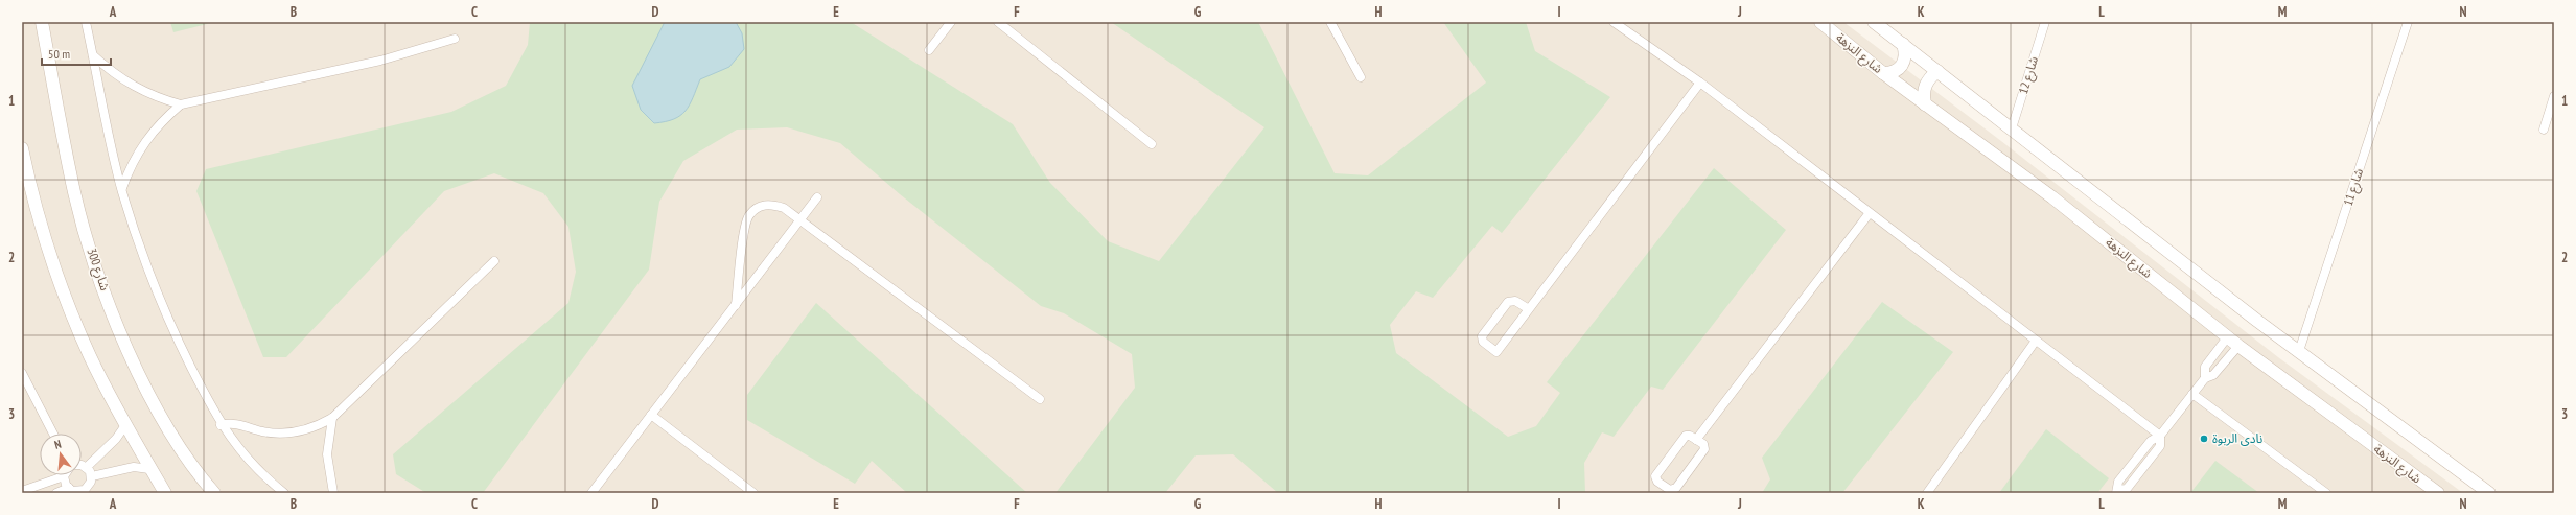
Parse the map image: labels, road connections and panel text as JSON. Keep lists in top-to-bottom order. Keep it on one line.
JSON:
{"streets":{"main road":["شارع النزهة","شارع 300"],"street":["شارع 12","شارع 11"]},"places":["نادى الربوة"],"scale_bar":"50 m","north":"top","grid":{"columns":["A","B","C","D","E","F","G","H","I","J","K","L","M","N"],"rows":["1","2","3"]}}
